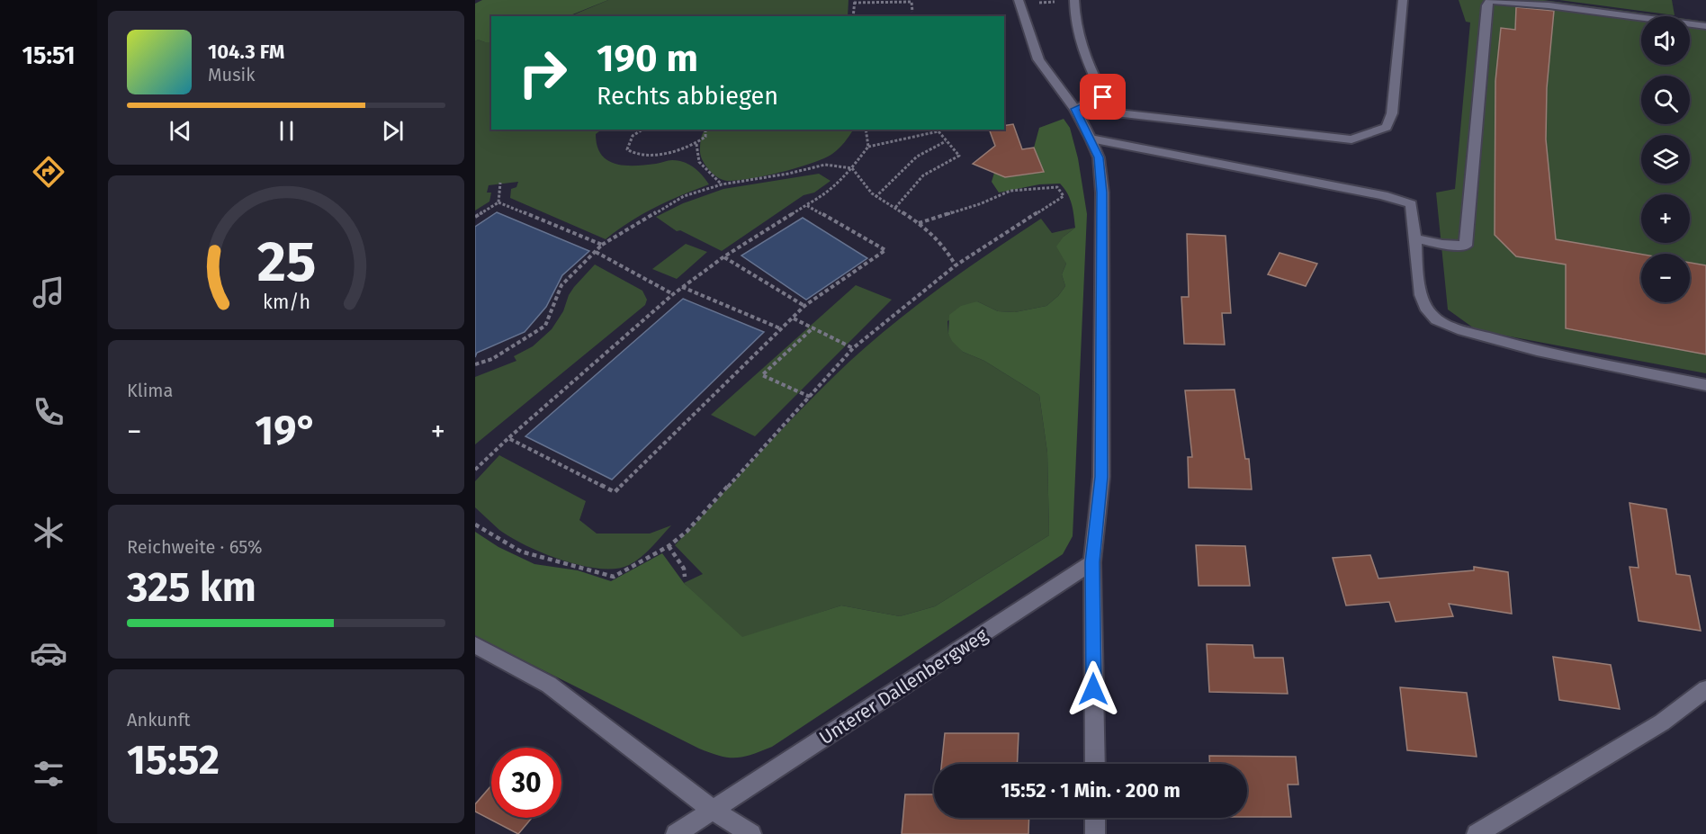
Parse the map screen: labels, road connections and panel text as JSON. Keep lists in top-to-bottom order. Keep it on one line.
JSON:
{"streets":{"street":["Unterer Dallenbergweg"]},"page":{"tabs":"15:51","map_buttons":["+","−"],"turn":["190 m","Rechts abbiegen"],"song":["104.3 FM","Musik"],"tile":["Klima",["Reichweite · 65%","325 km"],["Ankunft","15:52"]],"heat":["−","19°","+"],"limit":"30","trip":"15:52 · 1 Min. · 200 m","gauge":["25","km/h"]}}
